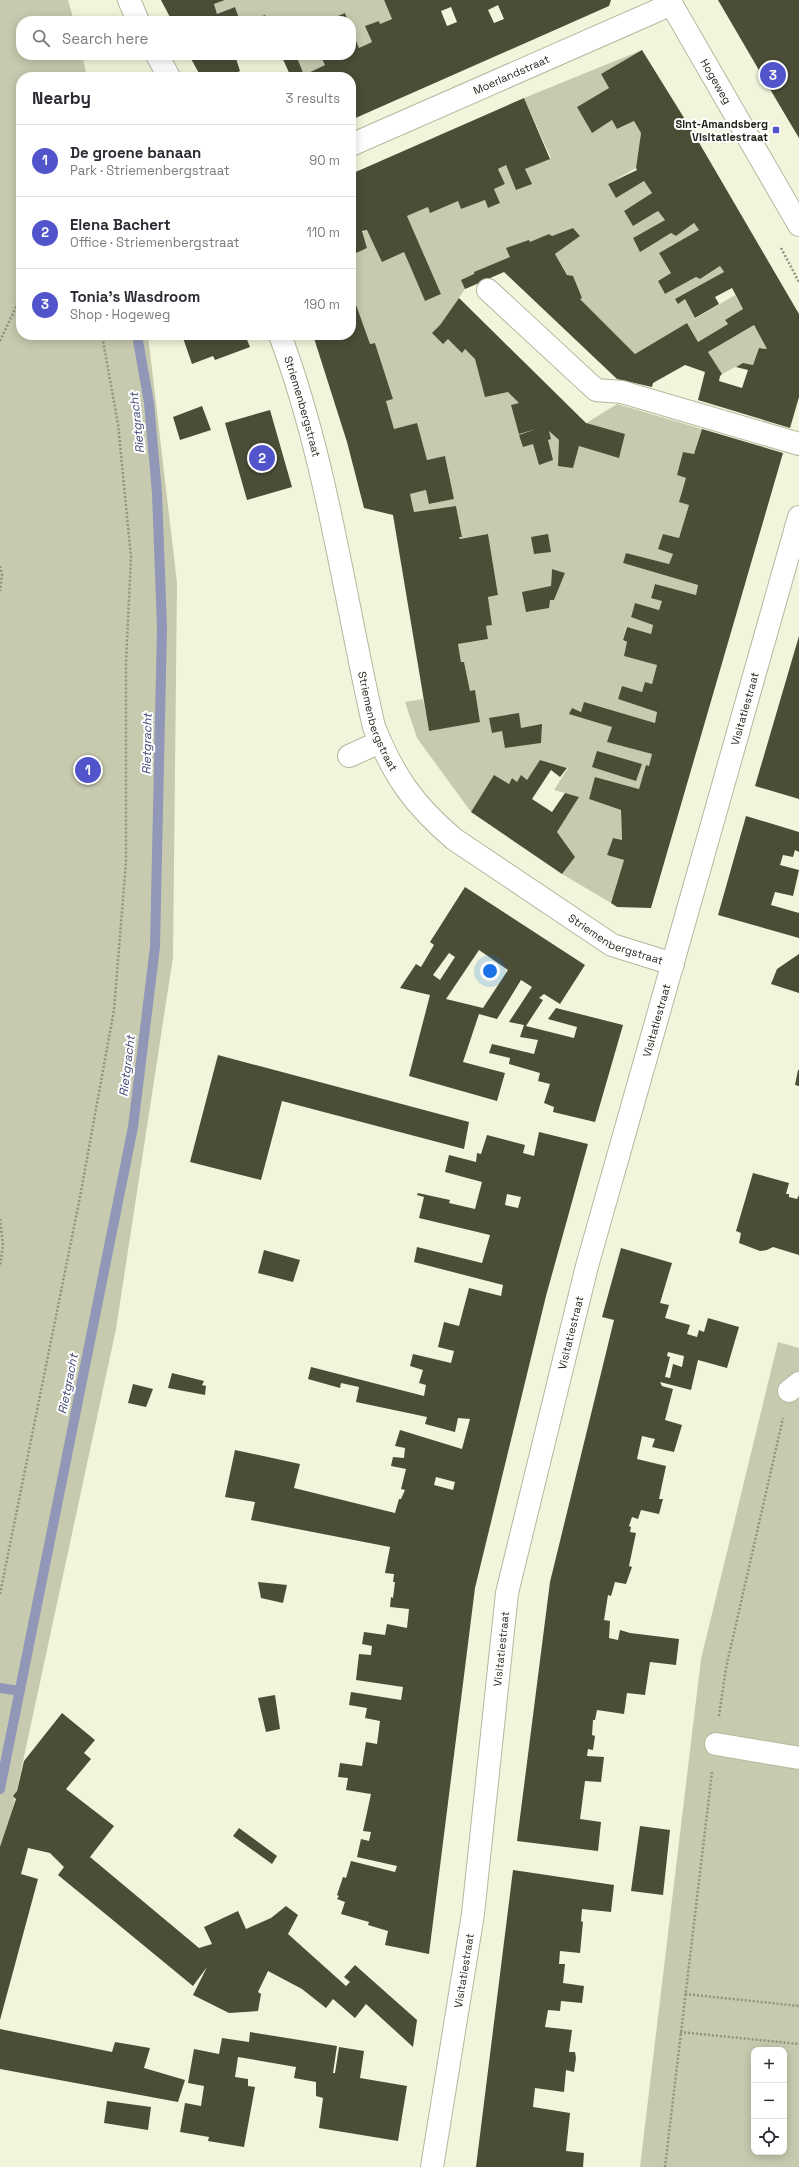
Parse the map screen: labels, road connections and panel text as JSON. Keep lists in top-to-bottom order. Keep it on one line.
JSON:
{"streets":{"street":["Moerlandstraat","Hogeweg","Striemenbergstraat","Visitatiestraat"]},"crossings":[["Moerlandstraat","Hogeweg"],["Striemenbergstraat","Visitatiestraat"]],"water":["Rietgracht"],"places":{"transit":["Sint-Amandsberg Visitatiestraat"]},"page":{"search":"Search here","pins":["3","2","1"],"heading":["Nearby","3 results"],"list":[{"mark":"1","name":"De groene banaan","note":"Park · Striemenbergstraat","value":"90 m"},{"mark":"2","name":"Elena Bachert","note":"Office · Striemenbergstraat","value":"110 m"},{"mark":"3","name":"Tonia's Wasdroom","note":"Shop · Hogeweg","value":"190 m"}],"map_buttons":["+","−"]}}
